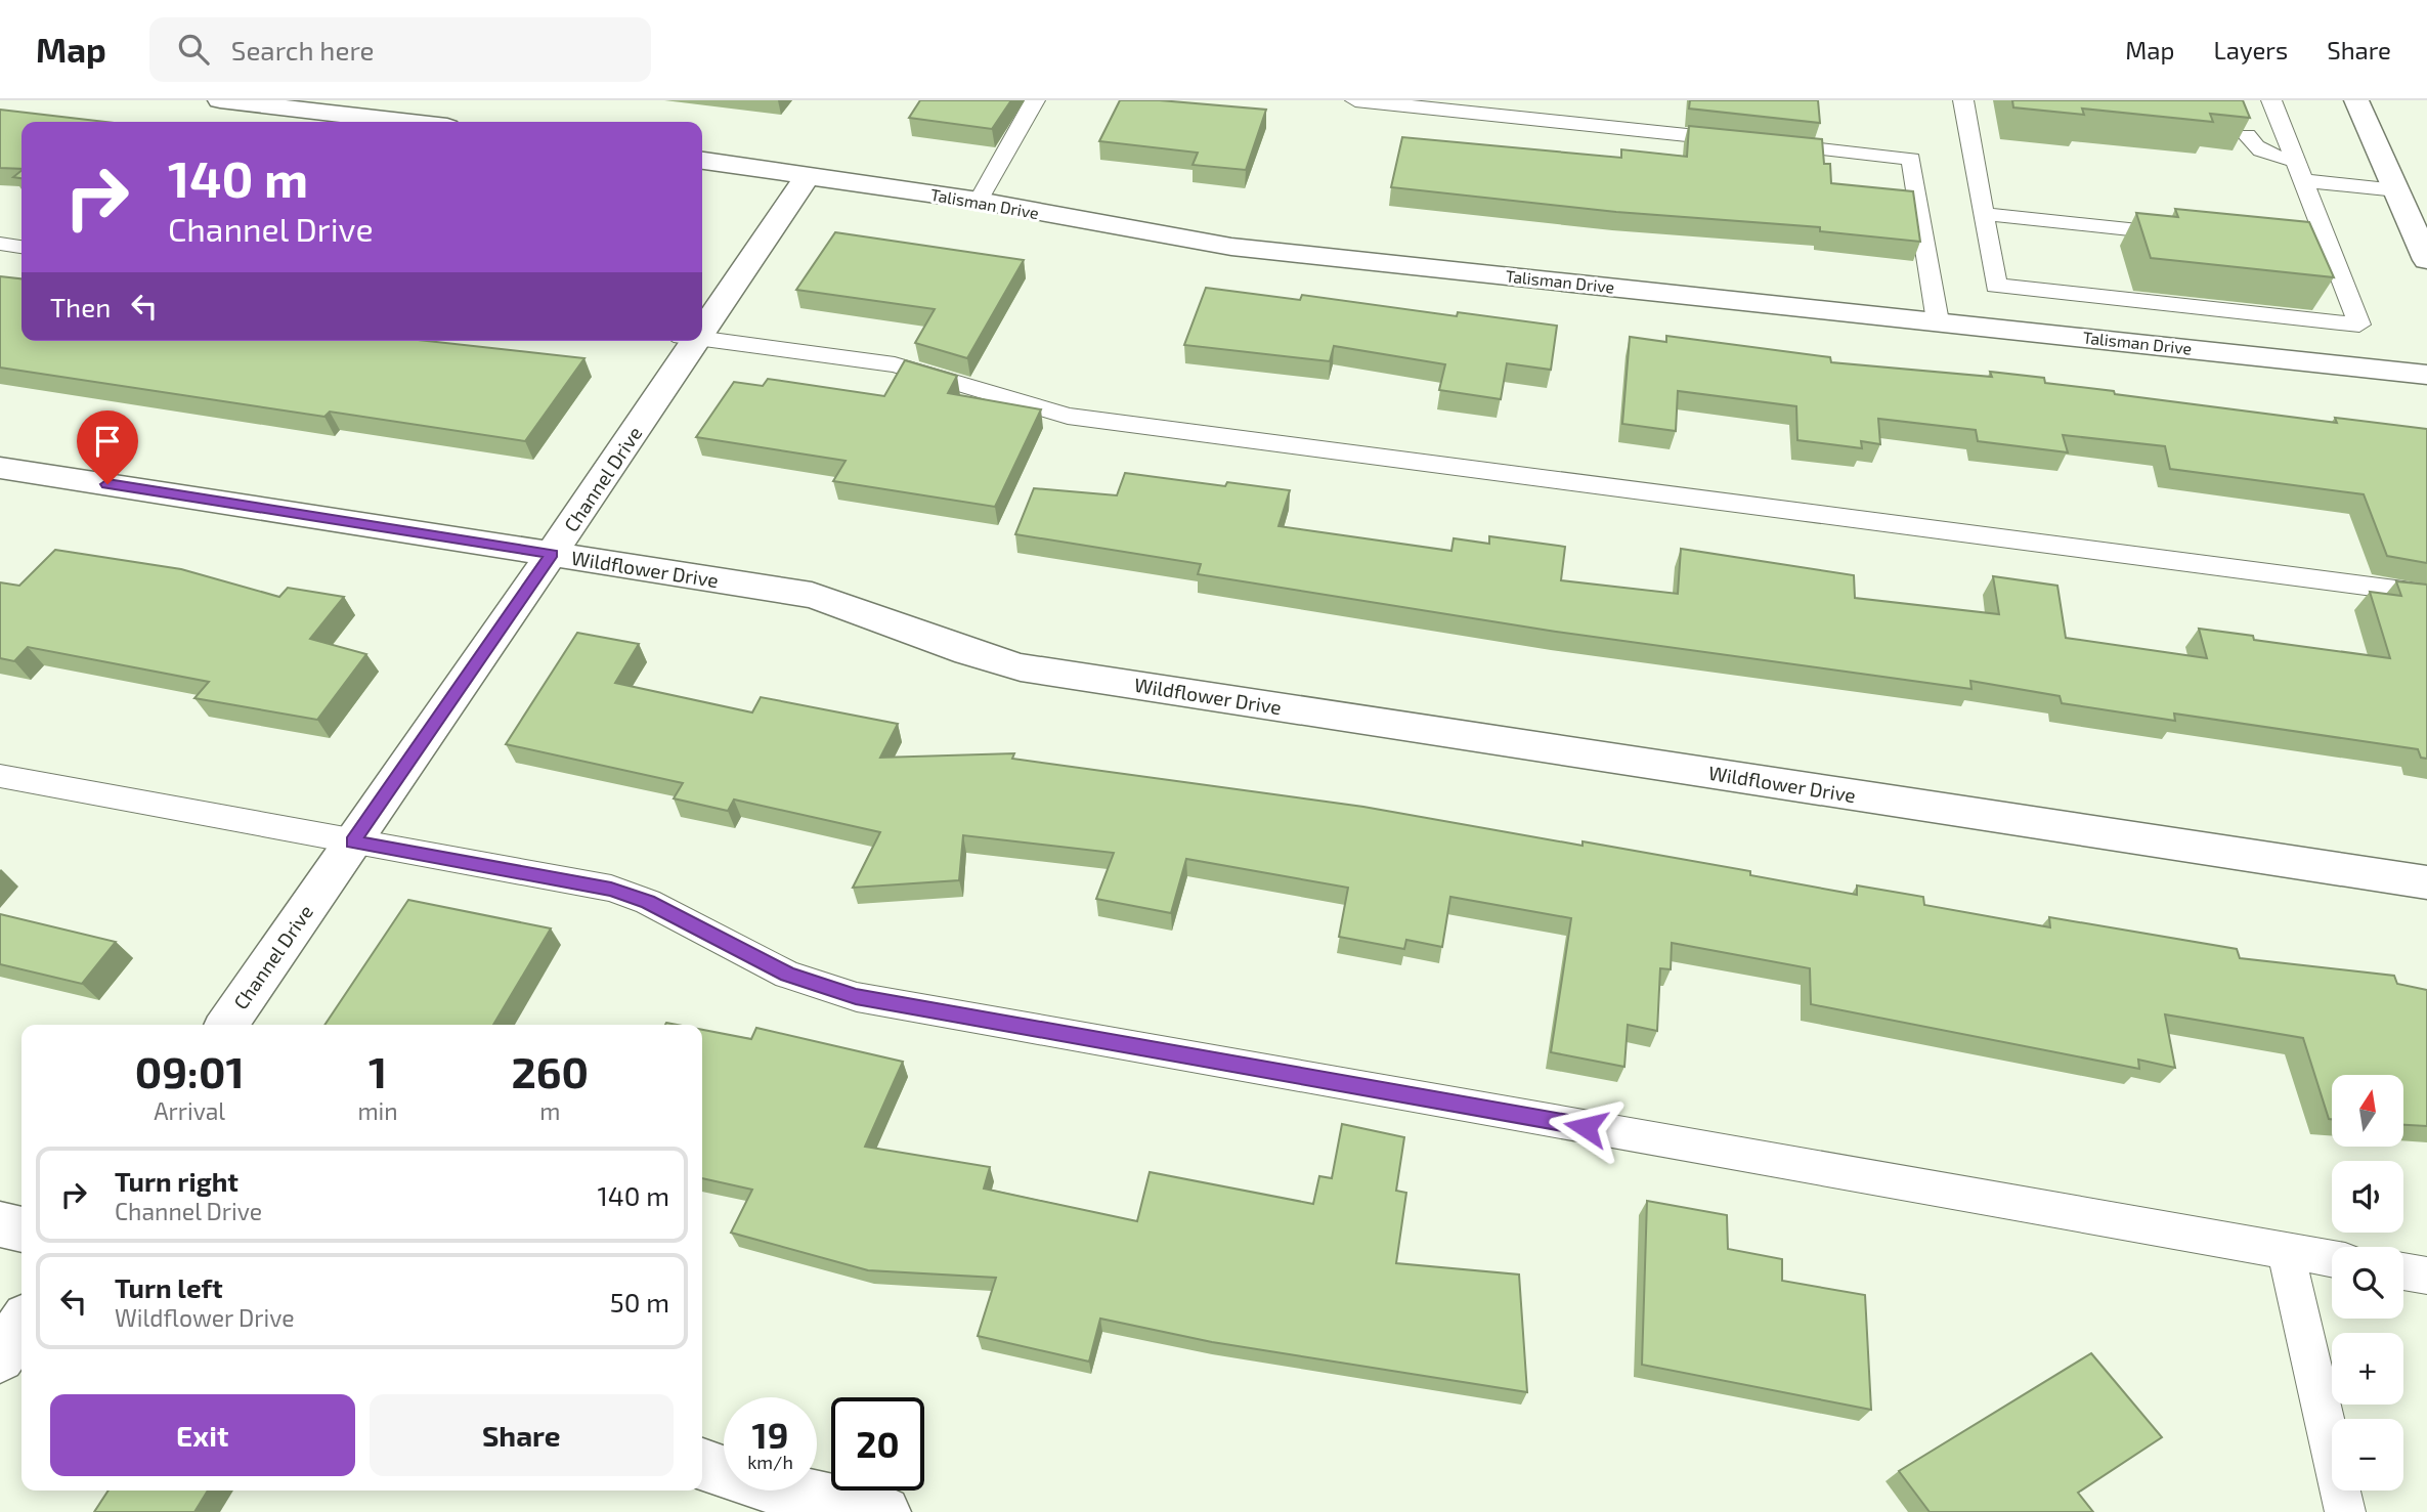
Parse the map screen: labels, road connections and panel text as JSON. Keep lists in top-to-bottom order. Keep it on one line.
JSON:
{"streets":{"street":["Talisman Drive","Channel Drive","Wildflower Drive"]},"crossings":[["Talisman Drive","Channel Drive"],["Channel Drive","Wildflower Drive"]],"north":"top","page":{"header":"Map","search":"Search here","nav":["Map","Layers","Share"],"turn":["140 m","Channel Drive"],"then":"Then","eta":["09:01","Arrival","1","min","260","m"],"map_buttons":["+","−"],"list":[{"name":"Turn right","note":"Channel Drive","value":"140 m"},{"name":"Turn left","note":"Wildflower Drive","value":"50 m"}],"buttons":["Exit","Share"],"speed":"19 km/h","limit":"20"}}
